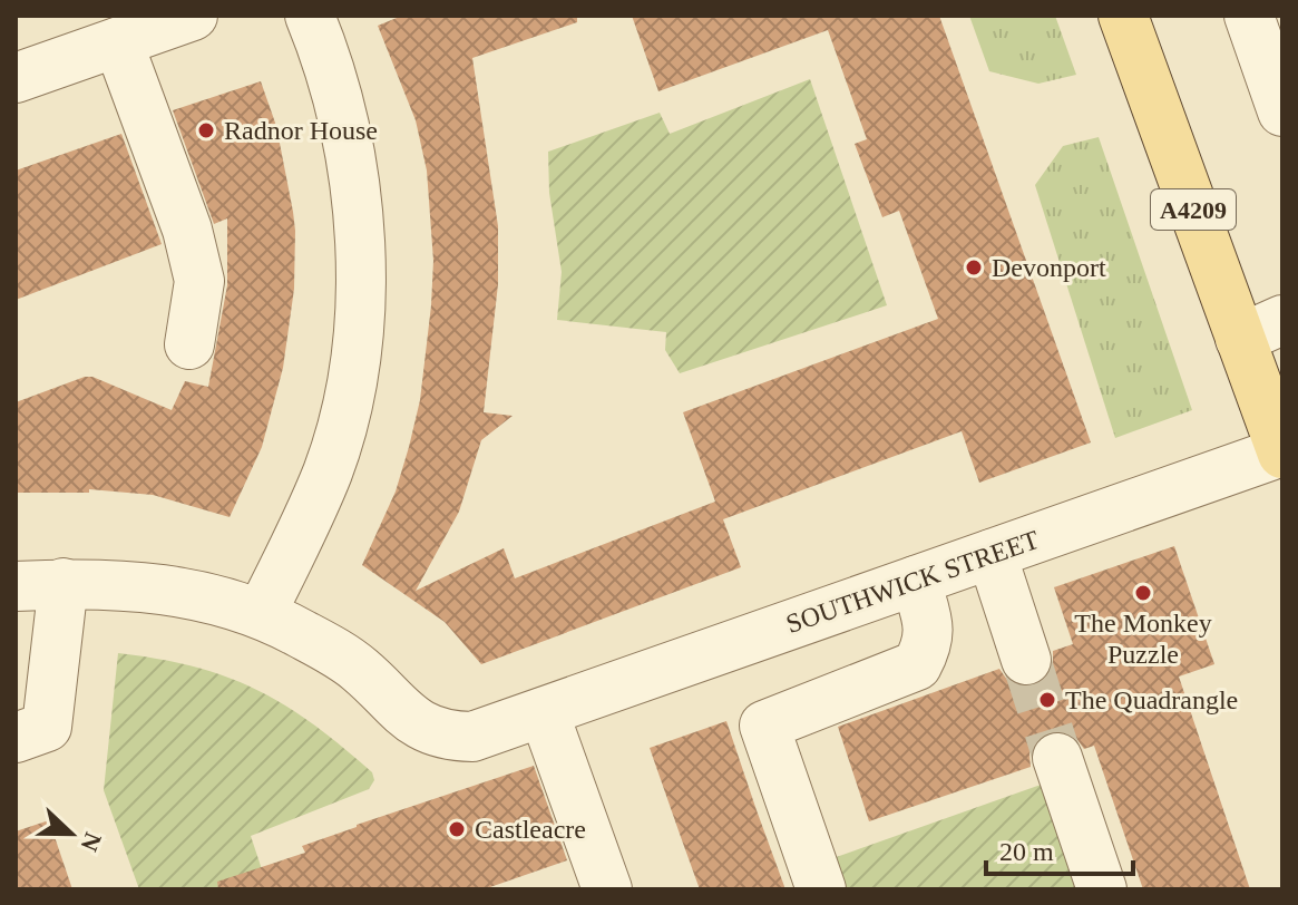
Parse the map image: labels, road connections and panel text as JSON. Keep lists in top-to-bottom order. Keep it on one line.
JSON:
{"streets":{"main road":["A4209"],"street":["SOUTHWICK STREET"]},"crossings":[["A4209","SOUTHWICK STREET"]],"places":["Radnor House","Devonport","The Monkey Puzzle","The Quadrangle","Castleacre"],"scale_bar":"20 m","north":"right"}
